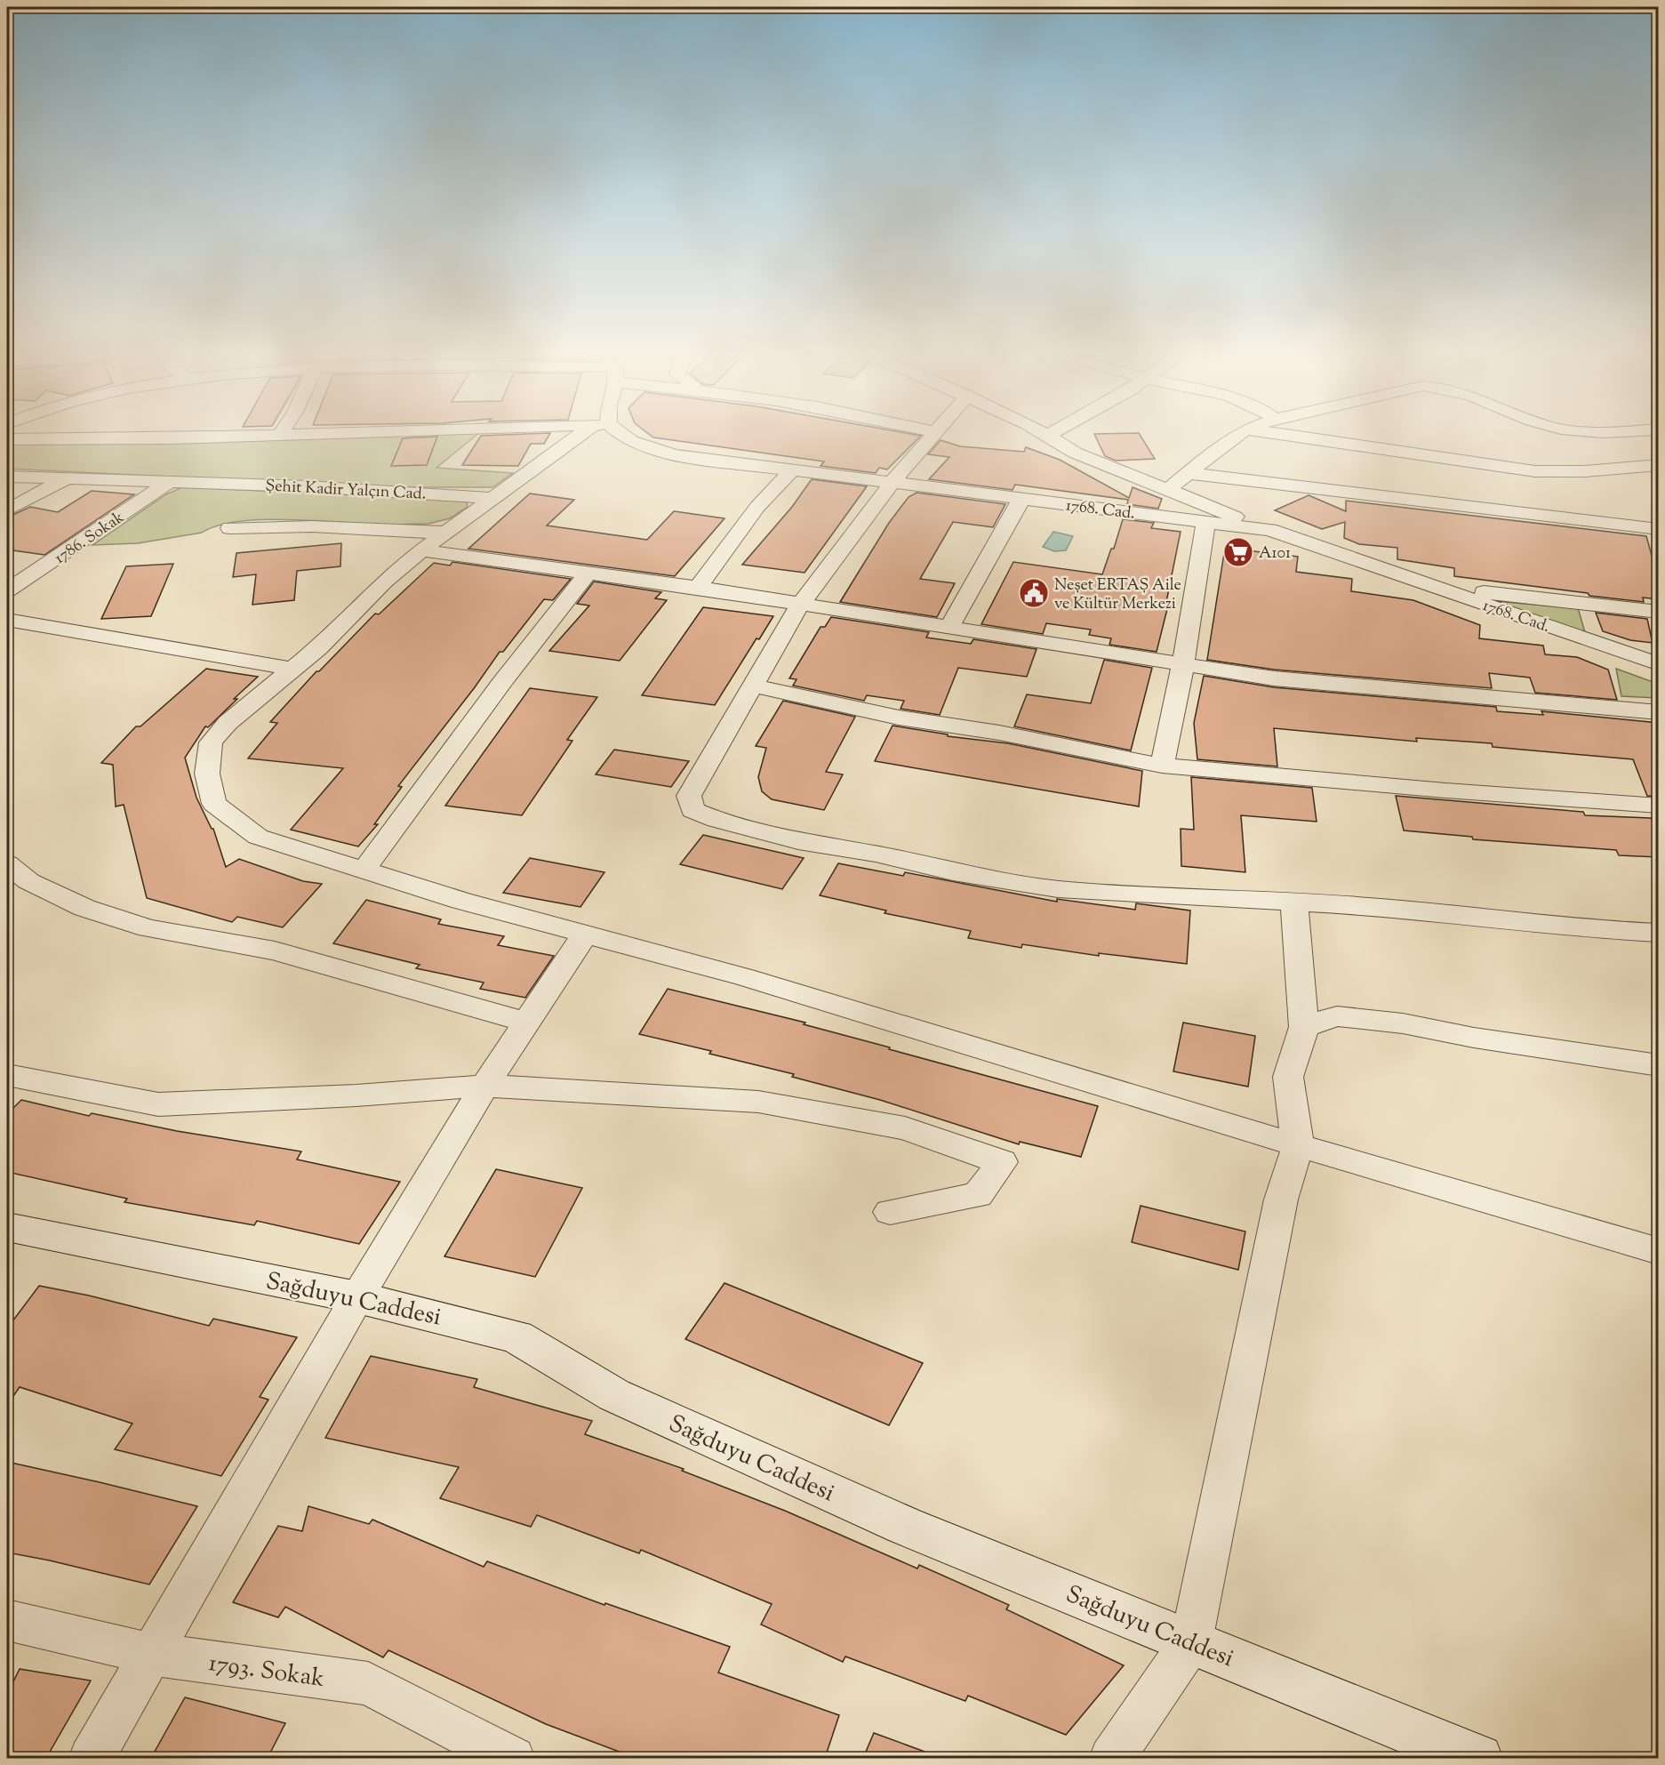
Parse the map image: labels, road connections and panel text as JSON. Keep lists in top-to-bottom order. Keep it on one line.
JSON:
{"streets":{"street":["Şehit Kadir Yalçın Cad.","1768. Cad.","1786. Sokak","Sağduyu Caddesi","1793. Sokak"]},"crossings":[["Şehit Kadir Yalçın Cad.","1786. Sokak"]],"places":{"supermarket":["A101"],"public building":["Neşet ERTAŞ Aile ve Kültür Merkezi"]}}
